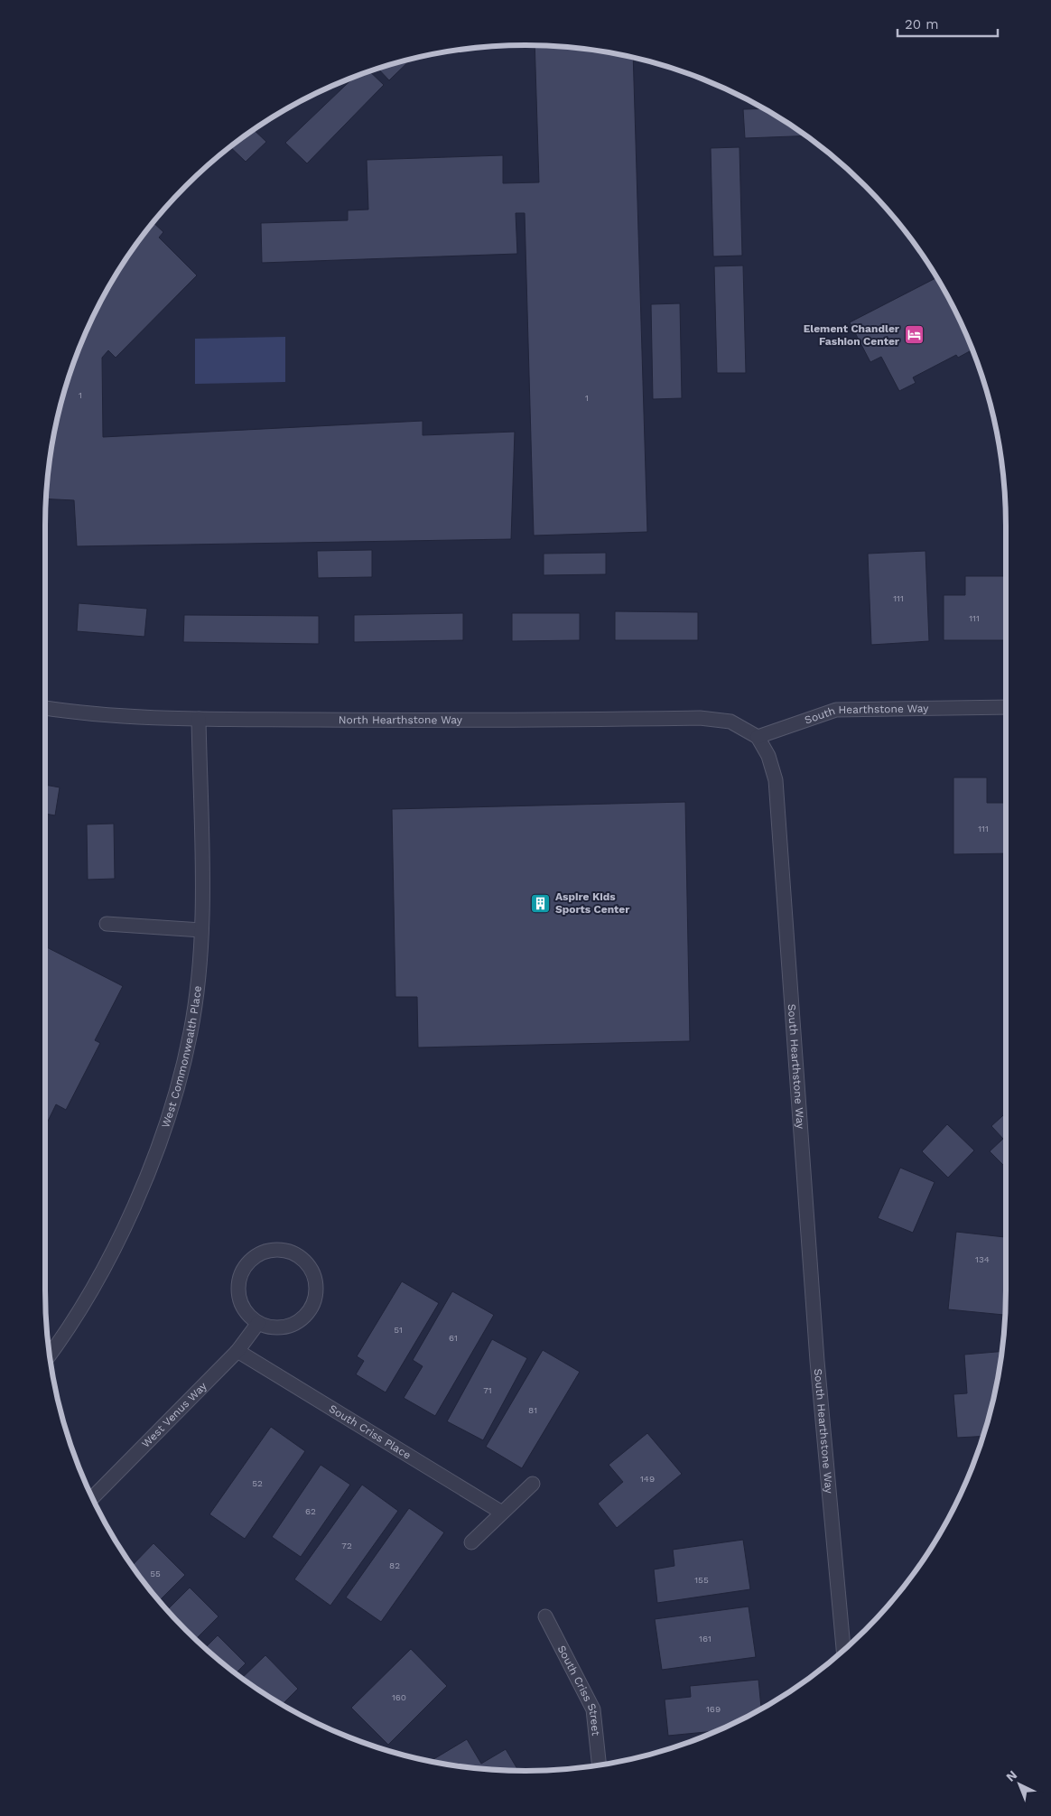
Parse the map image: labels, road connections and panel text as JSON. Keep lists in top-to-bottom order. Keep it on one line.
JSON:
{"streets":{"street":["South Hearthstone Way","North Hearthstone Way","West Commonwealth Place","West Venus Way","South Criss Place","South Criss Street"]},"crossings":[["South Hearthstone Way","North Hearthstone Way"],["North Hearthstone Way","West Commonwealth Place"],["West Venus Way","South Criss Place"]],"places":{"hotel":["Element Chandler Fashion Center"],"building":["Aspire Kids Sports Center"]},"house_numbers":["1","1","111","111","111","134","51","61","71","81","149","52","62","72","82","55","155","161","160","169"],"scale_bar":"20 m","north":"top left"}
